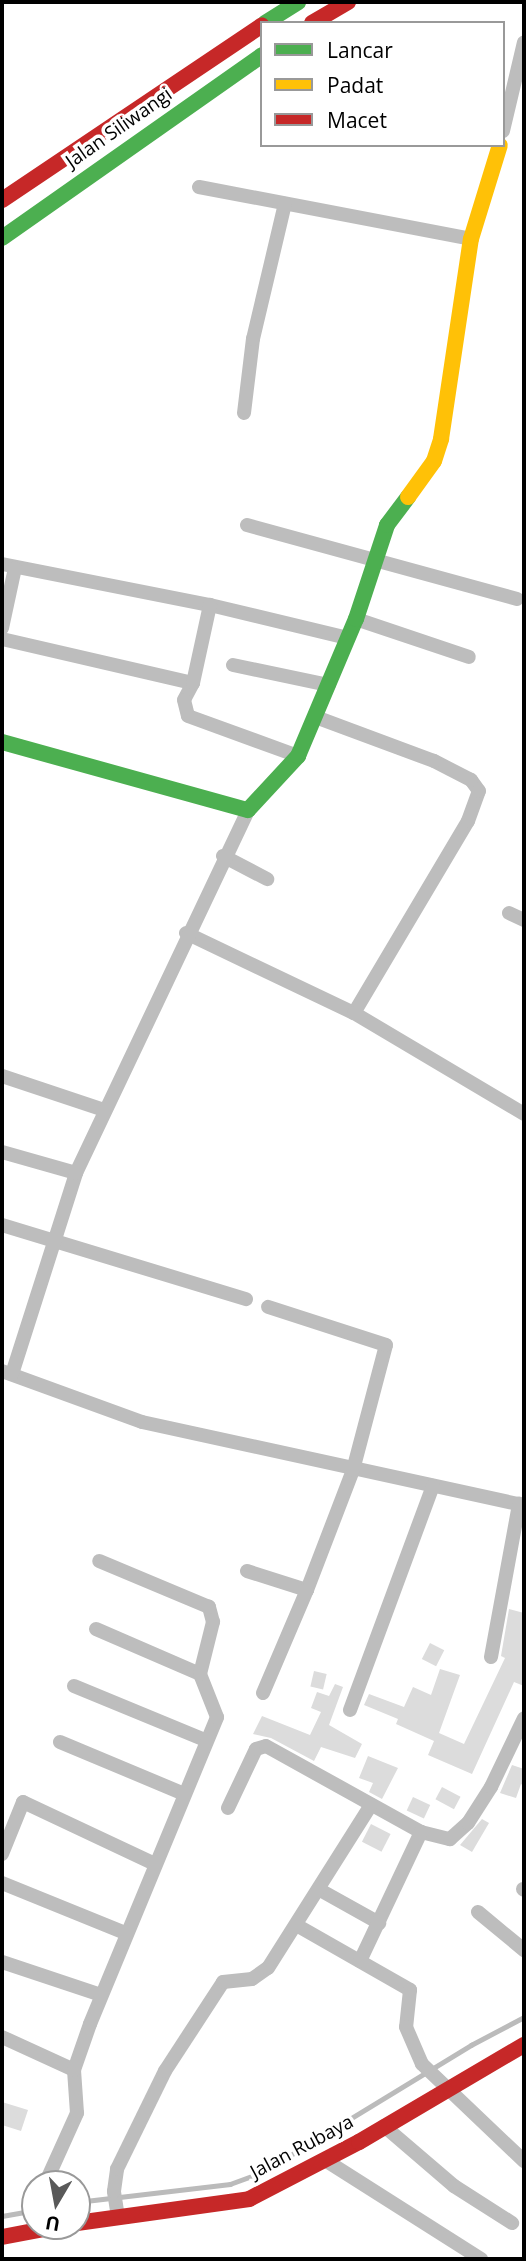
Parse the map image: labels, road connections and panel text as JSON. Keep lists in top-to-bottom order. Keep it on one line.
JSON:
{"streets":{"street":["Jalan Siliwangi","Jalan Rubaya"]},"legend":["Lancar","Padat","Macet"],"north":"bottom"}
